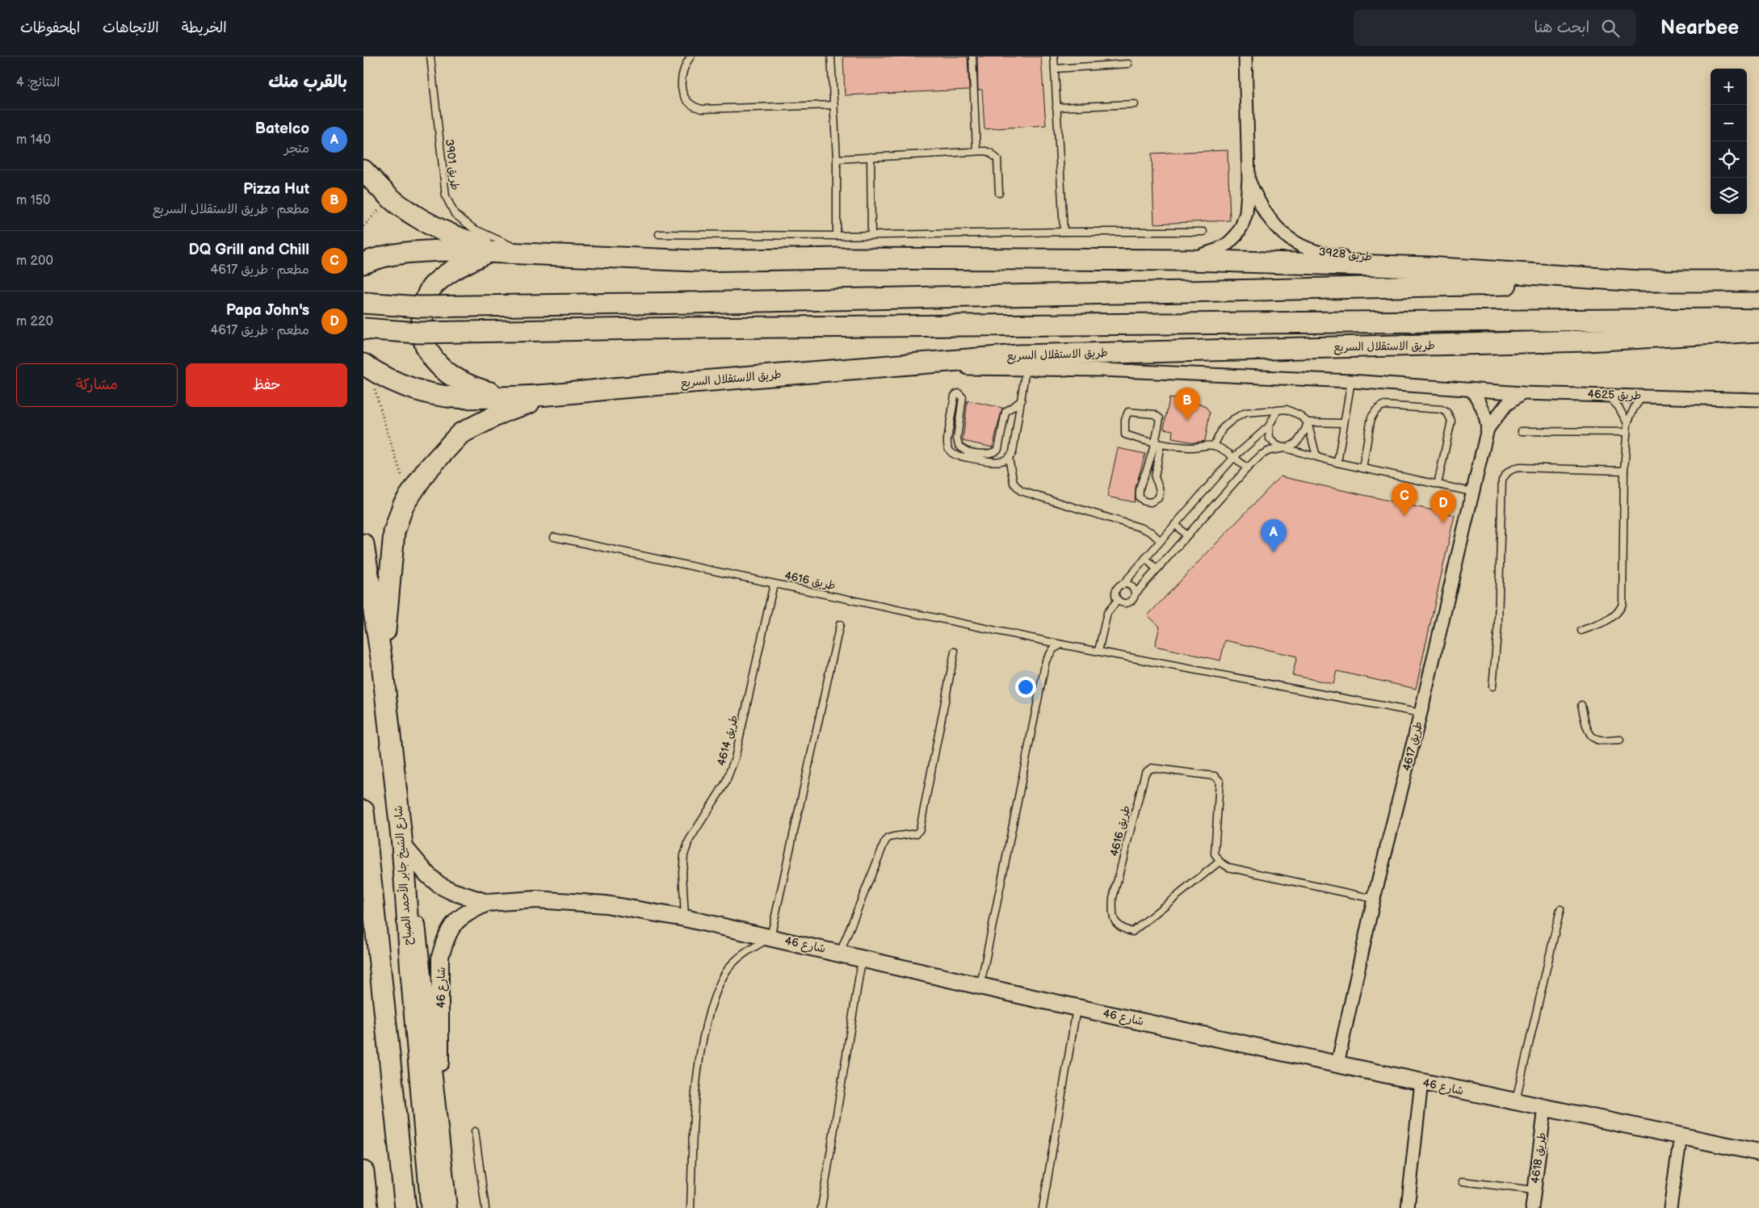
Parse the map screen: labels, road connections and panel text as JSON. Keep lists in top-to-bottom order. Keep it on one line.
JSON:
{"streets":{"main road":["طريق الاستقلال السريع","شارع الشيخ جابر الأحمد الصباح"],"street":["طريق 3928","طريق 4625","طريق 4617","شارع 46","طريق 4618"],"lane":["طريق 3901","طريق 4616","طريق 4614"]},"crossings":[["طريق الاستقلال السريع","طريق 4625"],["طريق 4625","طريق 4617"],["طريق 4616","طريق 4614"],["طريق 4616","طريق 4617"],["طريق 4614","شارع 46"],["طريق 4617","شارع 46"],["شارع الشيخ جابر الأحمد الصباح","شارع 46"],["شارع 46","طريق 4618"]],"page":{"header":"Nearbee","search":"ابحث هنا","nav":["الخريطة","الاتجاهات","المحفوظات"],"heading":["بالقرب منك","النتائج: 4"],"map_buttons":["+","−"],"list":[{"mark":"A","name":"Batelco","note":"متجر","value":"140 m"},{"mark":"B","name":"Pizza Hut","note":"مطعم · طريق الاستقلال السريع","value":"150 m"},{"mark":"C","name":"DQ Grill and Chill","note":"مطعم · طريق 4617","value":"200 m"},{"mark":"D","name":"Papa John's","note":"مطعم · طريق 4617","value":"220 m"}],"buttons":["حفظ","مشاركة"],"pins":["B","C","D","A"]}}
